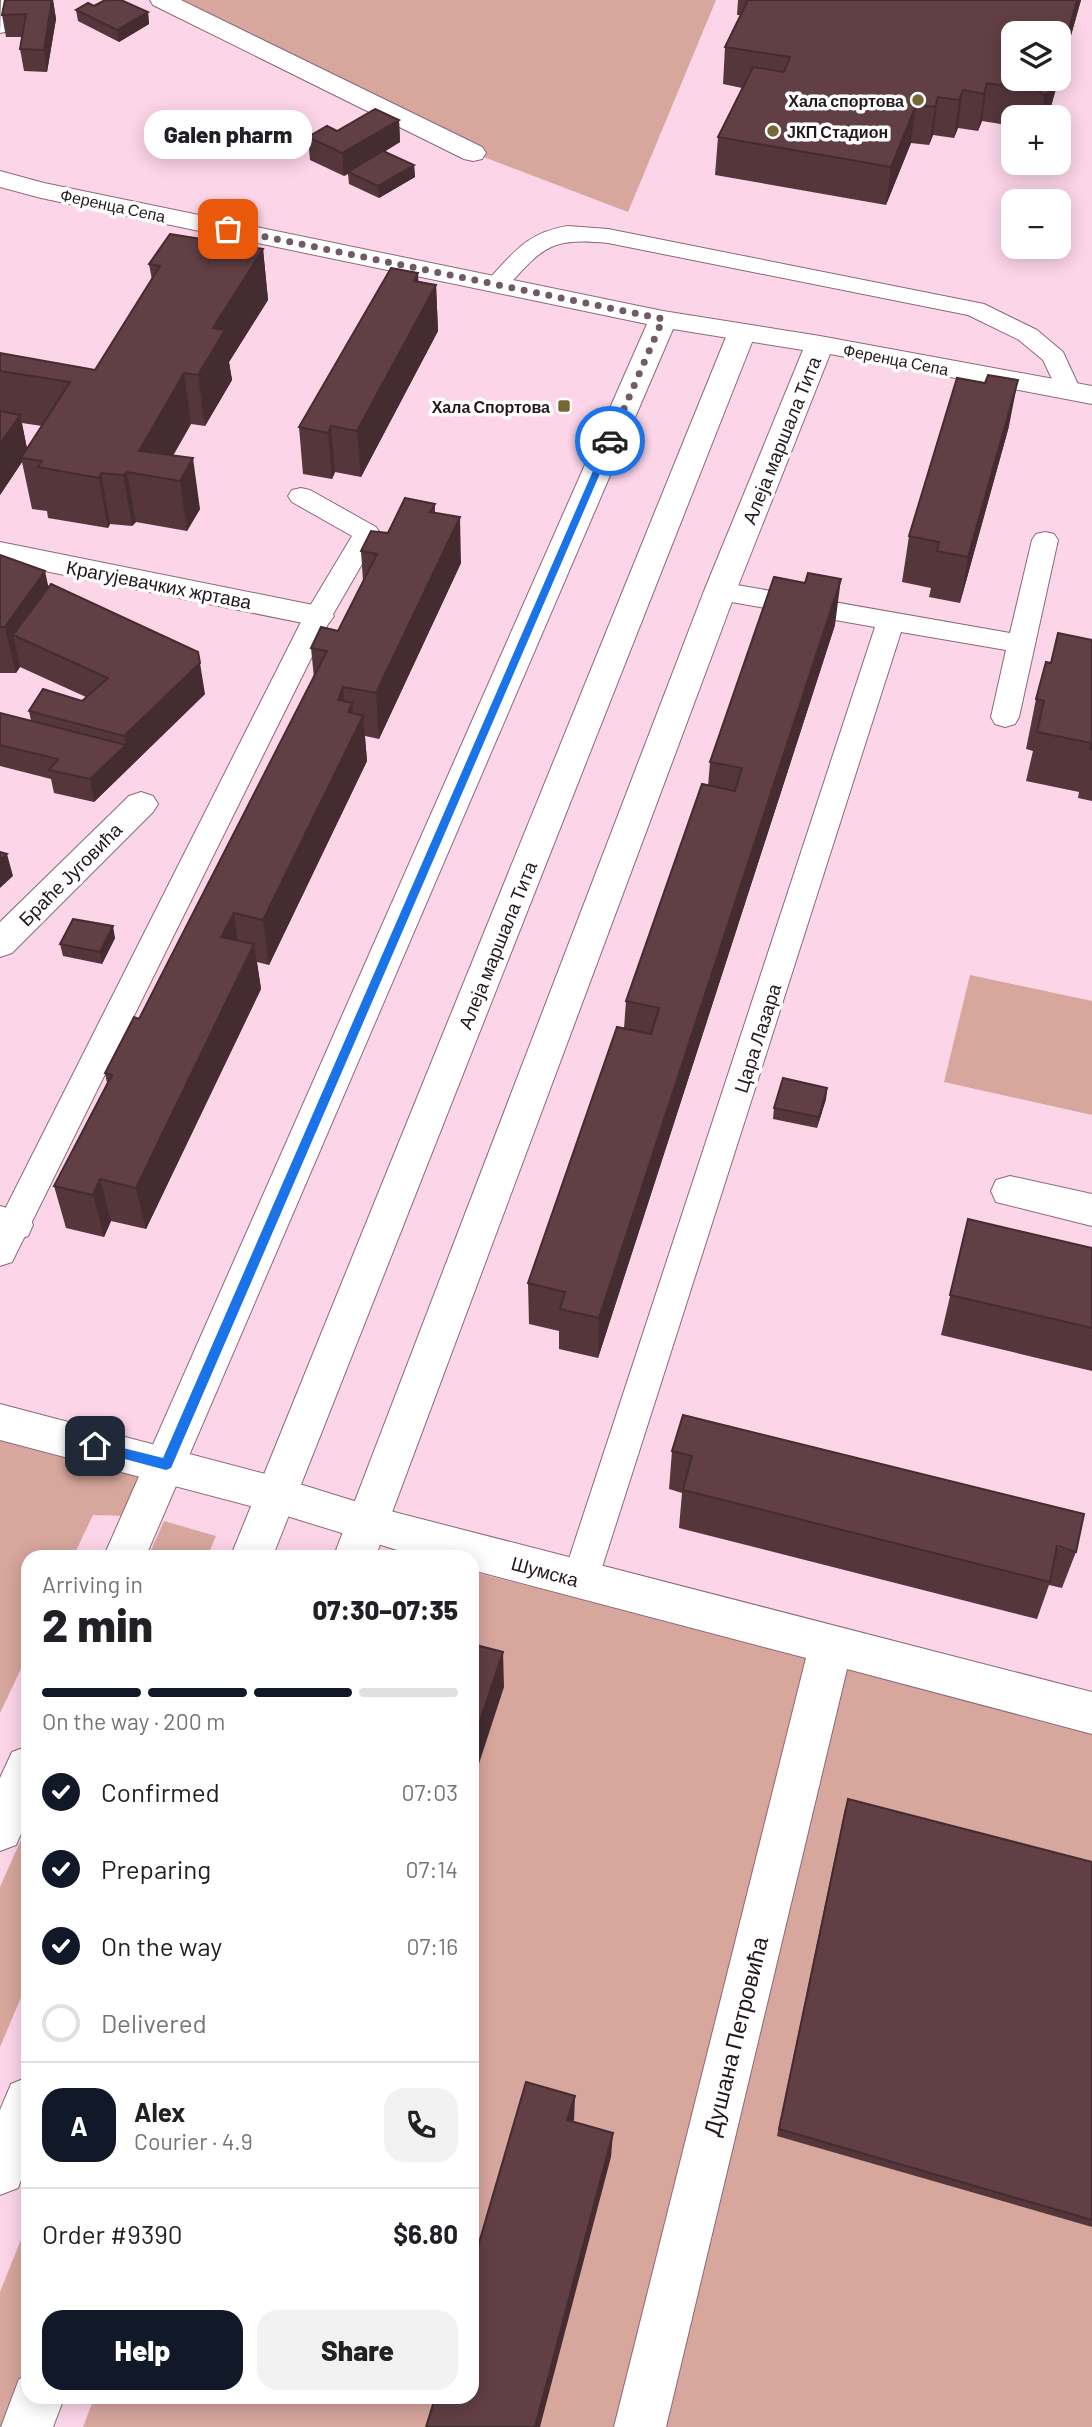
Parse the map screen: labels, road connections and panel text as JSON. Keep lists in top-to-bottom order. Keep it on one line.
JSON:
{"streets":{"street":["Ференца Сепа","Алеја маршала Тита","Крагујевачких жртава","Браће Југовића","Шумска","Душана Петровића"],"lane":["Цара Лазара"]},"crossings":[["Ференца Сепа","Алеја маршала Тита"],["Алеја маршала Тита","Шумска"],["Цара Лазара","Шумска"],["Шумска","Душана Петровића"]],"places":{"other":["Хала спортова","ЈКП Стадион","Galen pharm"],"transit":["Хала Спортова"]},"page":{"map_buttons":["+","−"],"bubble":"Galen pharm","heading":["2 min","Arriving in","07:30–07:35"],"panel":["Alex","Courier · 4.9","Order #9390","$6.80"],"bar":"On the way · 200 m","list":[["Confirmed","07:03"],["Preparing","07:14"],["On the way","07:16"],"Delivered"],"round":"A","buttons":["Help","Share"]}}
